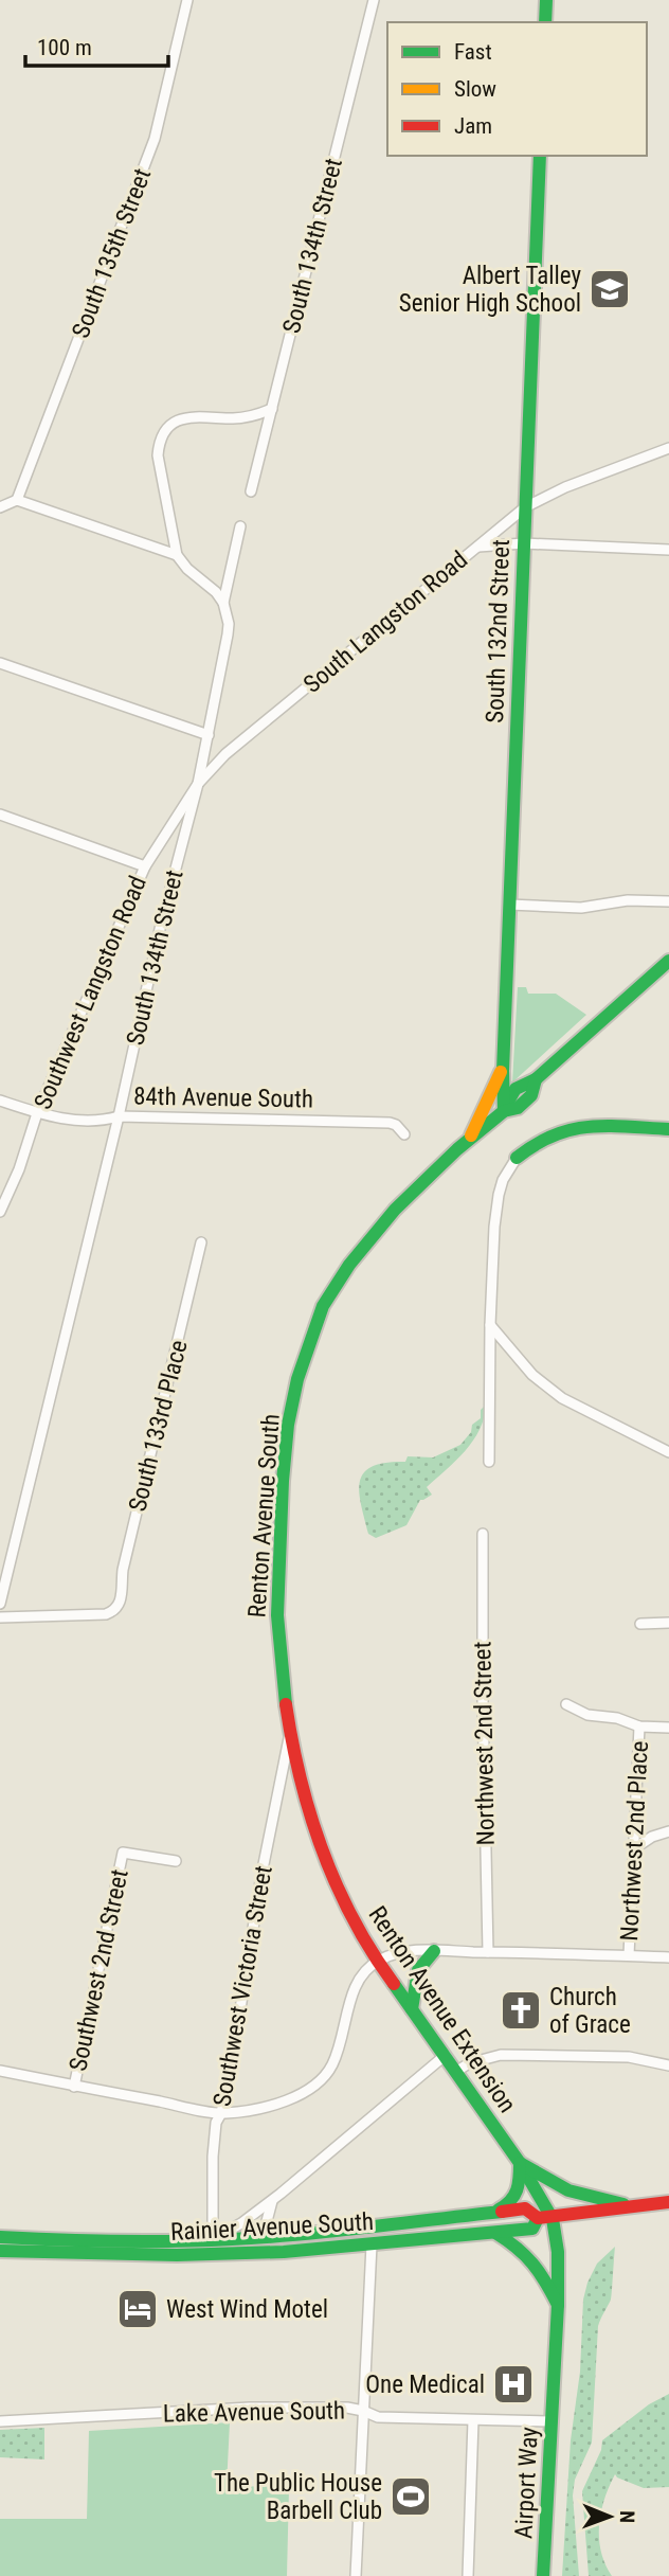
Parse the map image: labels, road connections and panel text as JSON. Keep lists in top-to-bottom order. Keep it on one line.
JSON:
{"streets":{"main road":["South 132nd Street","Renton Avenue South","Renton Avenue Extension","Rainier Avenue South","Airport Way"],"street":["South 134th Street","South 135th Street","South Langston Road","Southwest Langston Road","84th Avenue South","South 133rd Place","Northwest 2nd Street","Northwest 2nd Place","Southwest 2nd Street","Southwest Victoria Street","Lake Avenue South"]},"crossings":[["South 134th Street","South Langston Road"],["South 134th Street","Southwest Langston Road"],["South 134th Street","84th Avenue South"],["South Langston Road","South 132nd Street"],["South Langston Road","Southwest Langston Road"],["South 132nd Street","Renton Avenue South"],["Southwest Langston Road","84th Avenue South"],["Renton Avenue South","Southwest Victoria Street"],["Renton Avenue South","Renton Avenue Extension"],["Southwest Victoria Street","Renton Avenue Extension"],["Southwest Victoria Street","Rainier Avenue South"],["Renton Avenue Extension","Rainier Avenue South"],["Renton Avenue Extension","Airport Way"],["Rainier Avenue South","Airport Way"],["Lake Avenue South","Airport Way"]],"places":{"school or university":["Albert Talley Senior High School"],"church":["Church of Grace"],"hotel":["West Wind Motel"],"hospital":["One Medical"],"sports":["The Public House Barbell Club"]},"legend":["Fast","Slow","Jam"],"scale_bar":"100 m","north":"right"}
